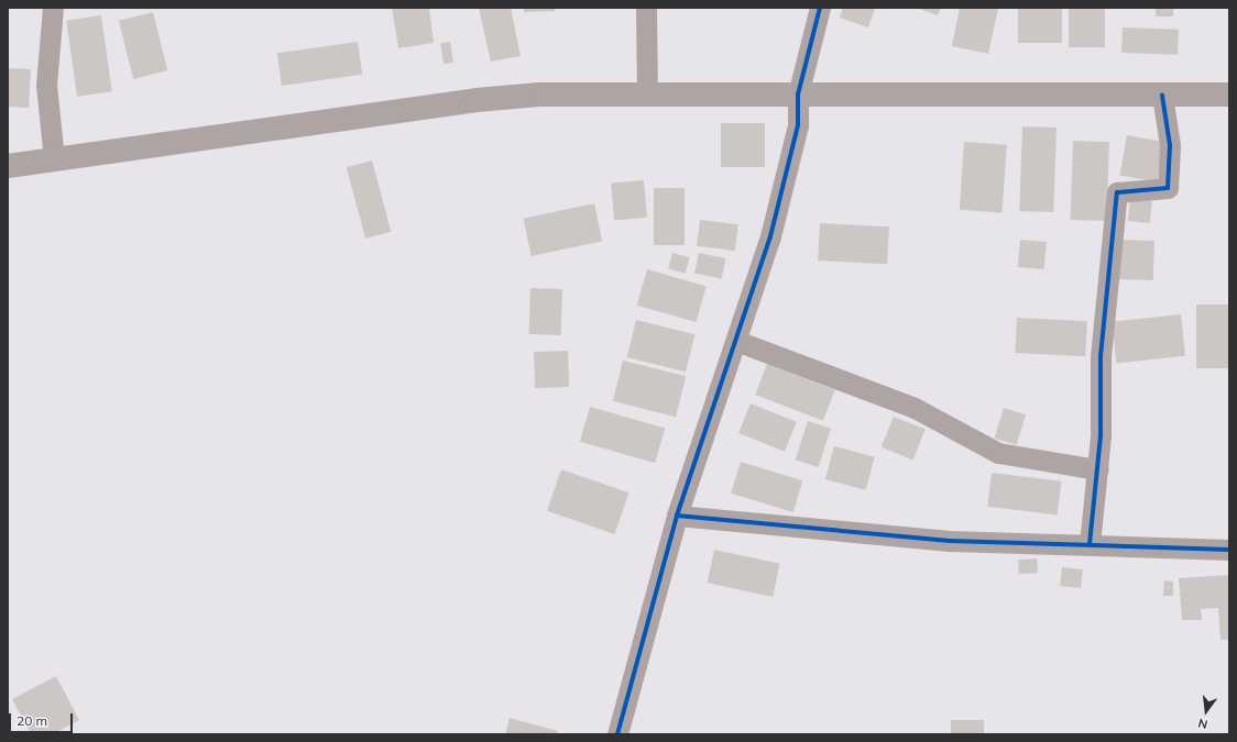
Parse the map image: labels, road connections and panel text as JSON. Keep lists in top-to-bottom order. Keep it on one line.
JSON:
{"scale_bar":"20 m","north":"bottom"}
